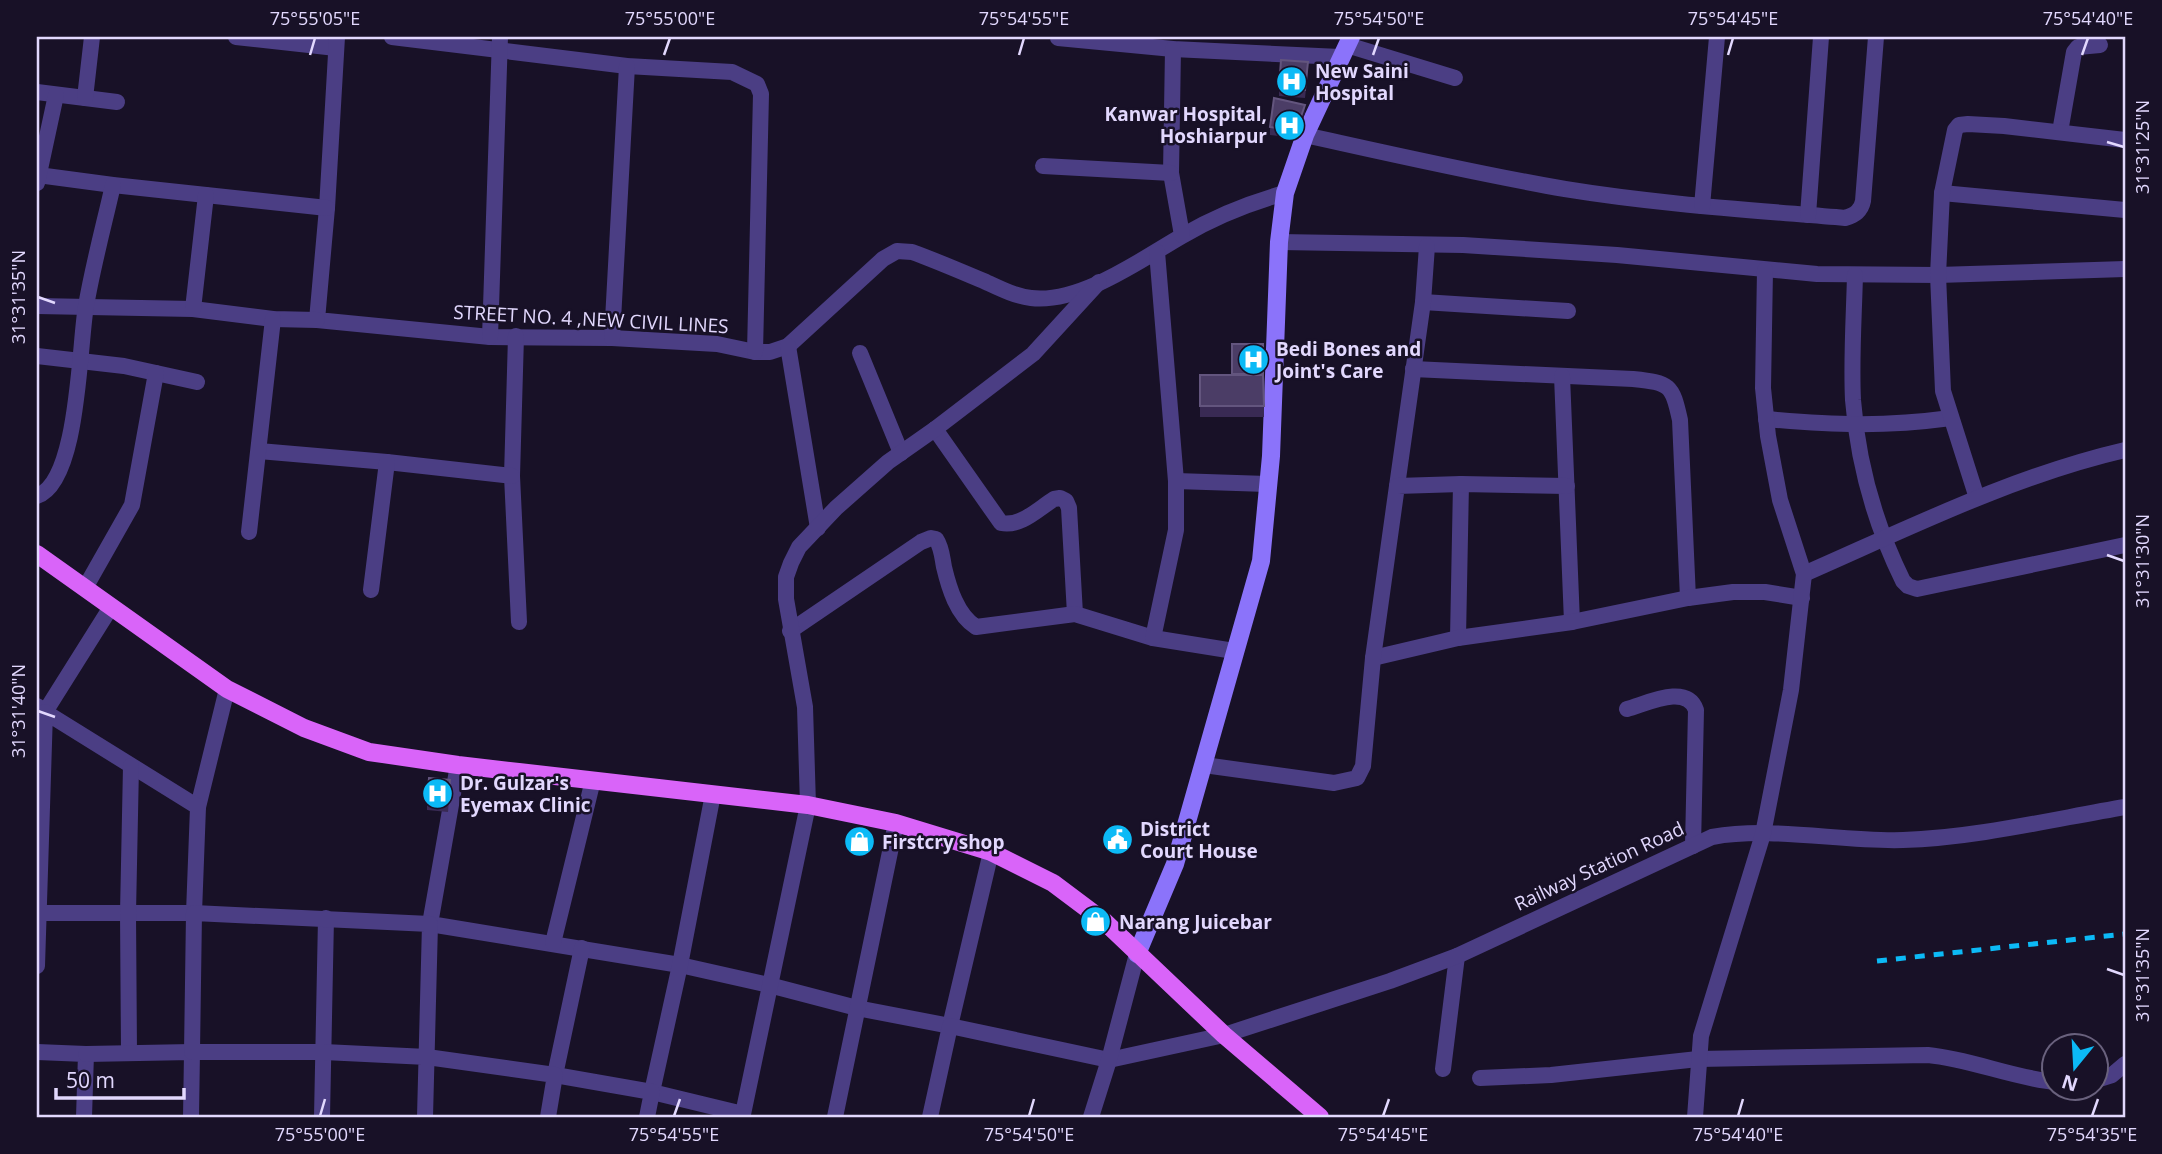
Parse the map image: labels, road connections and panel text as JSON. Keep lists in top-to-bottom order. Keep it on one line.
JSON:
{"streets":{"street":["STREET NO. 4 ,NEW CIVIL LINES","Railway Station Road"]},"places":{"hospital":["New Saini Hospital","Kanwar Hospital, Hoshiarpur","Bedi Bones and Joint's Care","Dr. Gulzar's Eyemax Clinic"],"public building":["District Court House"],"shop":["Firstcry shop","Narang Juicebar"]},"scale_bar":"50 m","north":"bottom","coordinates":["75°55'05\"E","75°55'00\"E","75°54'55\"E","75°54'50\"E","75°54'45\"E","75°54'40\"E","31°31'25\"N","31°31'35\"N","31°31'30\"N","31°31'40\"N","75°54'35\"E"]}
